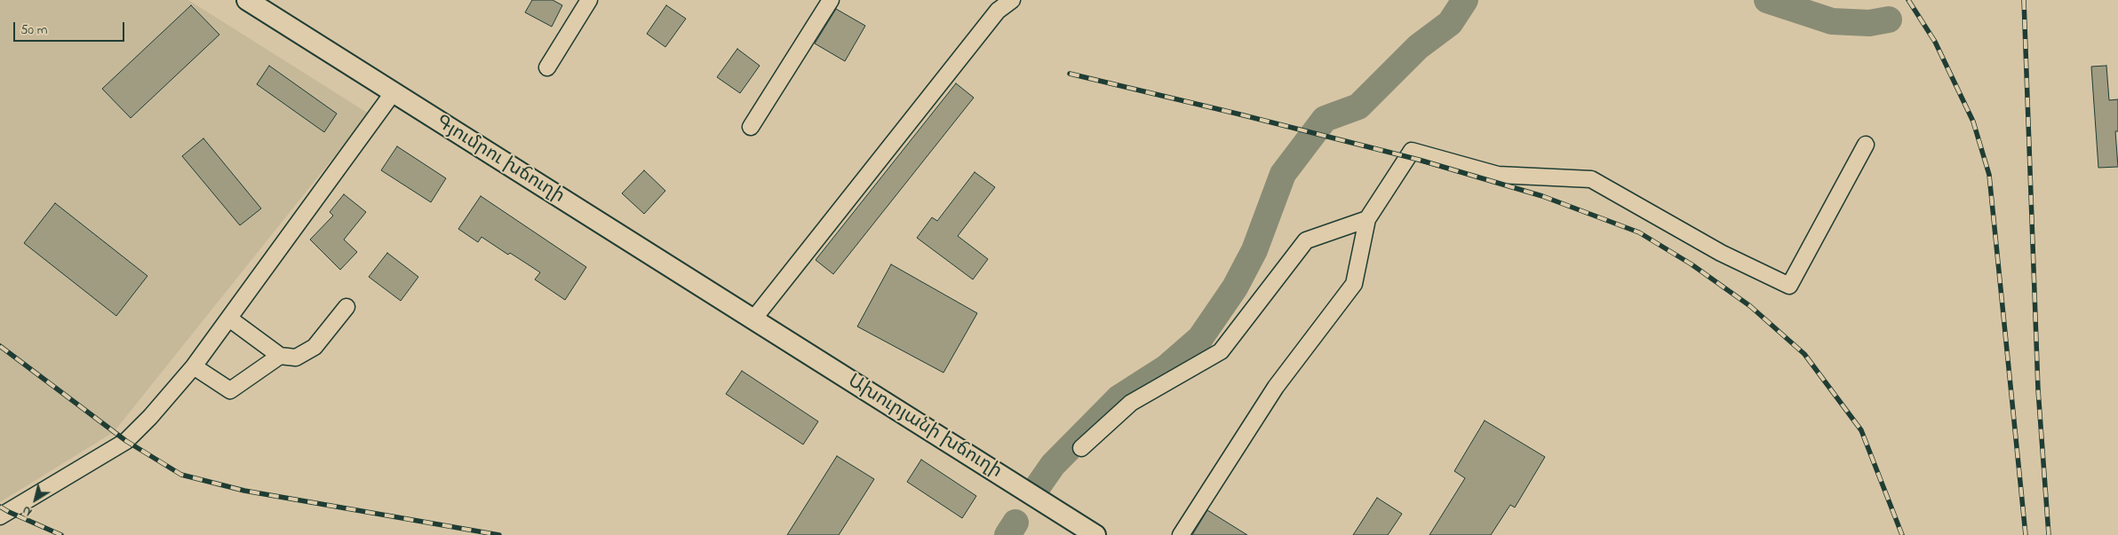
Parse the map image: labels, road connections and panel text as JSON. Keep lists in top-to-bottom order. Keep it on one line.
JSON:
{"streets":{"main road":["Գյումրու խճուղի","Ախուրյանի խճուղի"]},"crossings":[["Գյումրու խճուղի","Ախուրյանի խճուղի"]],"scale_bar":"50 m","north":"bottom left"}
